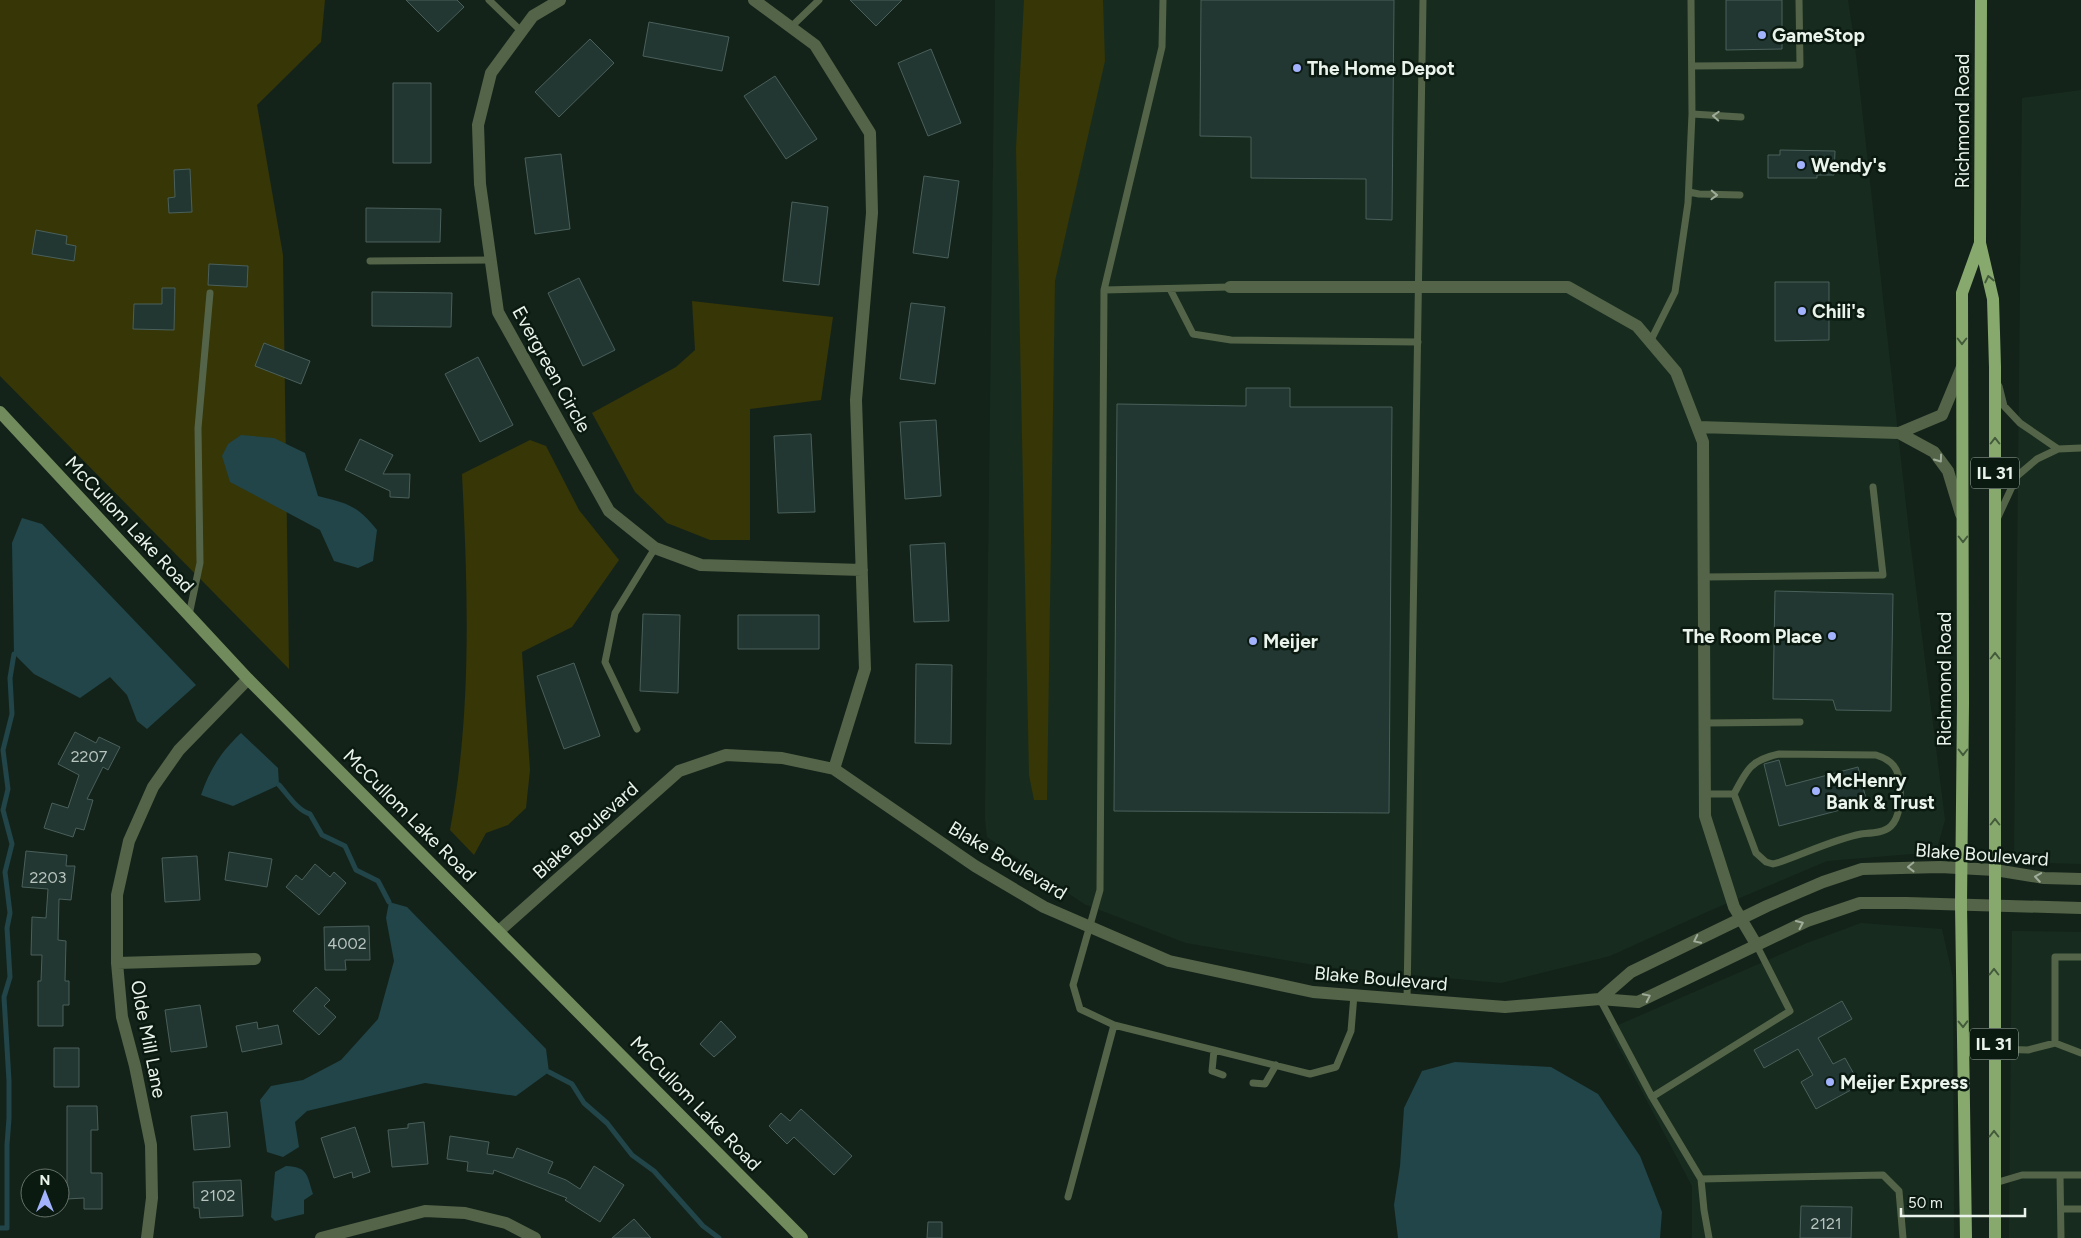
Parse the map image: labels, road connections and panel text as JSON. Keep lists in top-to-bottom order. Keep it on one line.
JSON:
{"streets":{"main road":["Richmond Road","IL 31"],"street":["Evergreen Circle","McCullom Lake Road","Blake Boulevard","Olde Mill Lane"]},"crossings":[["Richmond Road","Blake Boulevard"],["McCullom Lake Road","Blake Boulevard"],["McCullom Lake Road","Olde Mill Lane"]],"places":["GameStop","The Home Depot","Wendy's","Chili's","The Room Place","Meijer","McHenry Bank & Trust","Meijer Express"],"house_numbers":["2207","2203","4002","2102","2121"],"scale_bar":"50 m","north":"top"}
